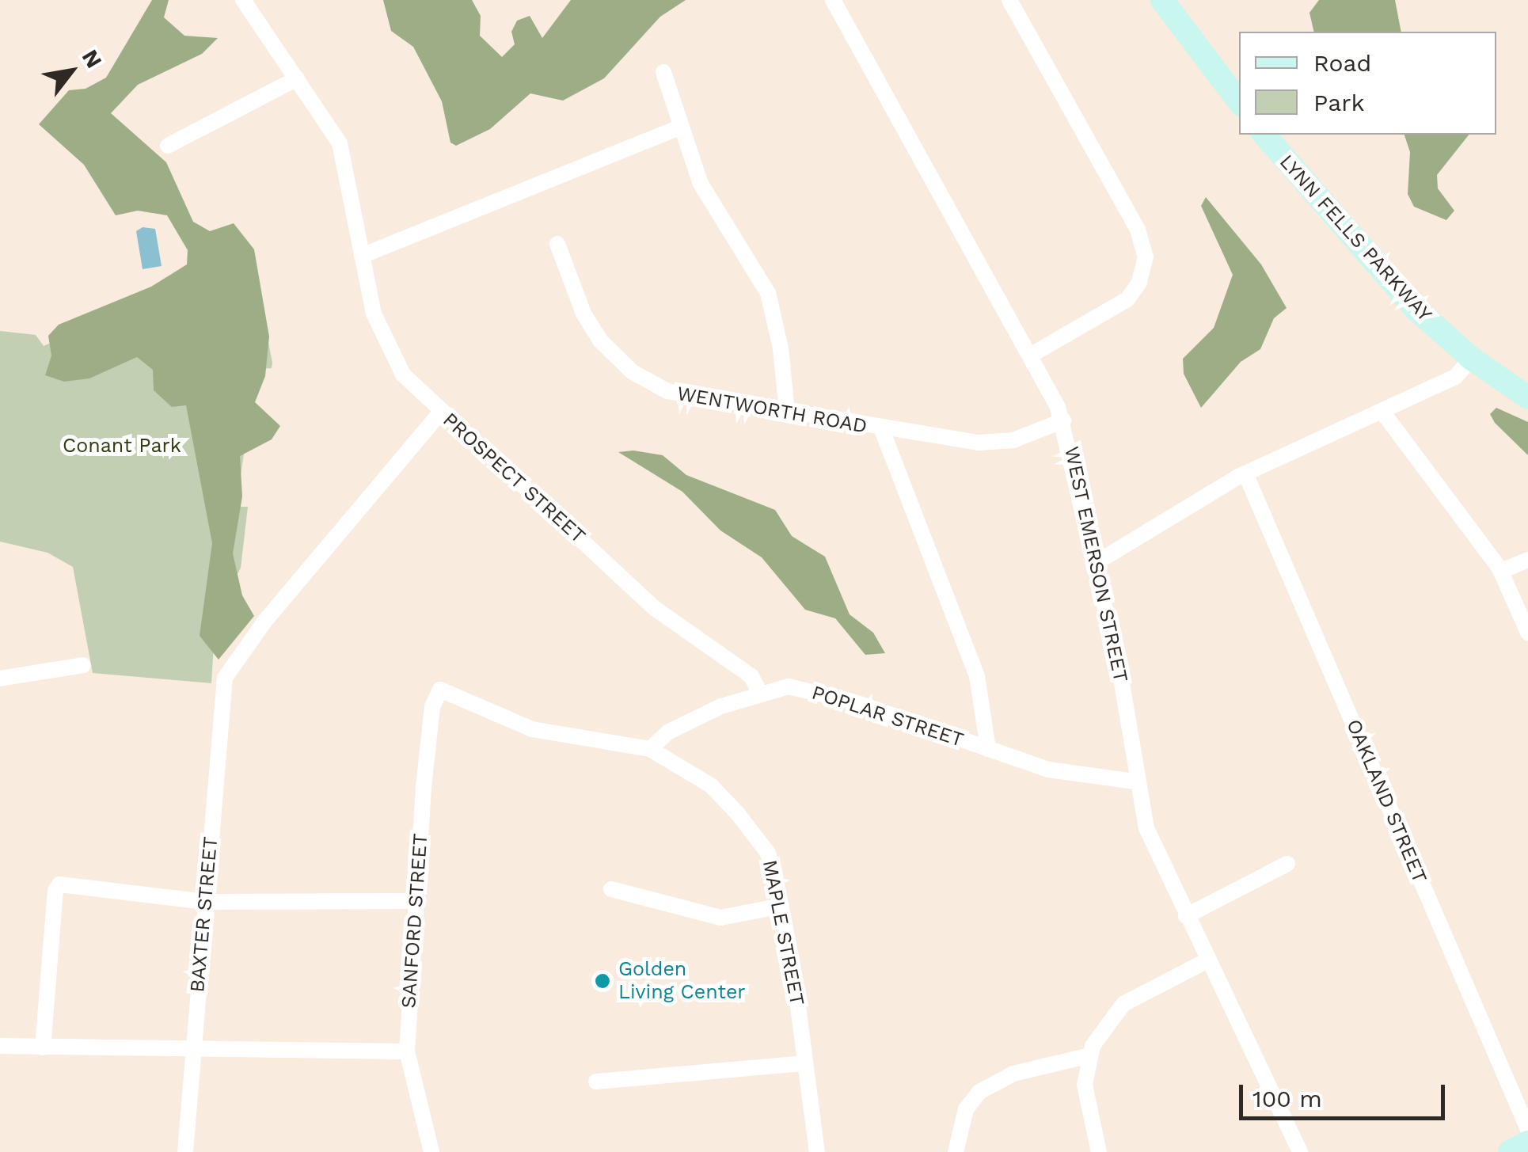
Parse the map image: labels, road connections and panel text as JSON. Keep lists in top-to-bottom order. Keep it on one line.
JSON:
{"streets":{"main road":["LYNN FELLS PARKWAY"],"street":["WENTWORTH ROAD","PROSPECT STREET","WEST EMERSON STREET","POPLAR STREET","OAKLAND STREET","BAXTER STREET","SANFORD STREET","MAPLE STREET"]},"crossings":[["WENTWORTH ROAD","WEST EMERSON STREET"],["PROSPECT STREET","POPLAR STREET"],["PROSPECT STREET","BAXTER STREET"],["WEST EMERSON STREET","POPLAR STREET"],["POPLAR STREET","MAPLE STREET"],["SANFORD STREET","MAPLE STREET"]],"parks":["Conant Park"],"places":["Golden Living Center"],"legend":["Road","Park"],"scale_bar":"100 m","north":"top right"}
